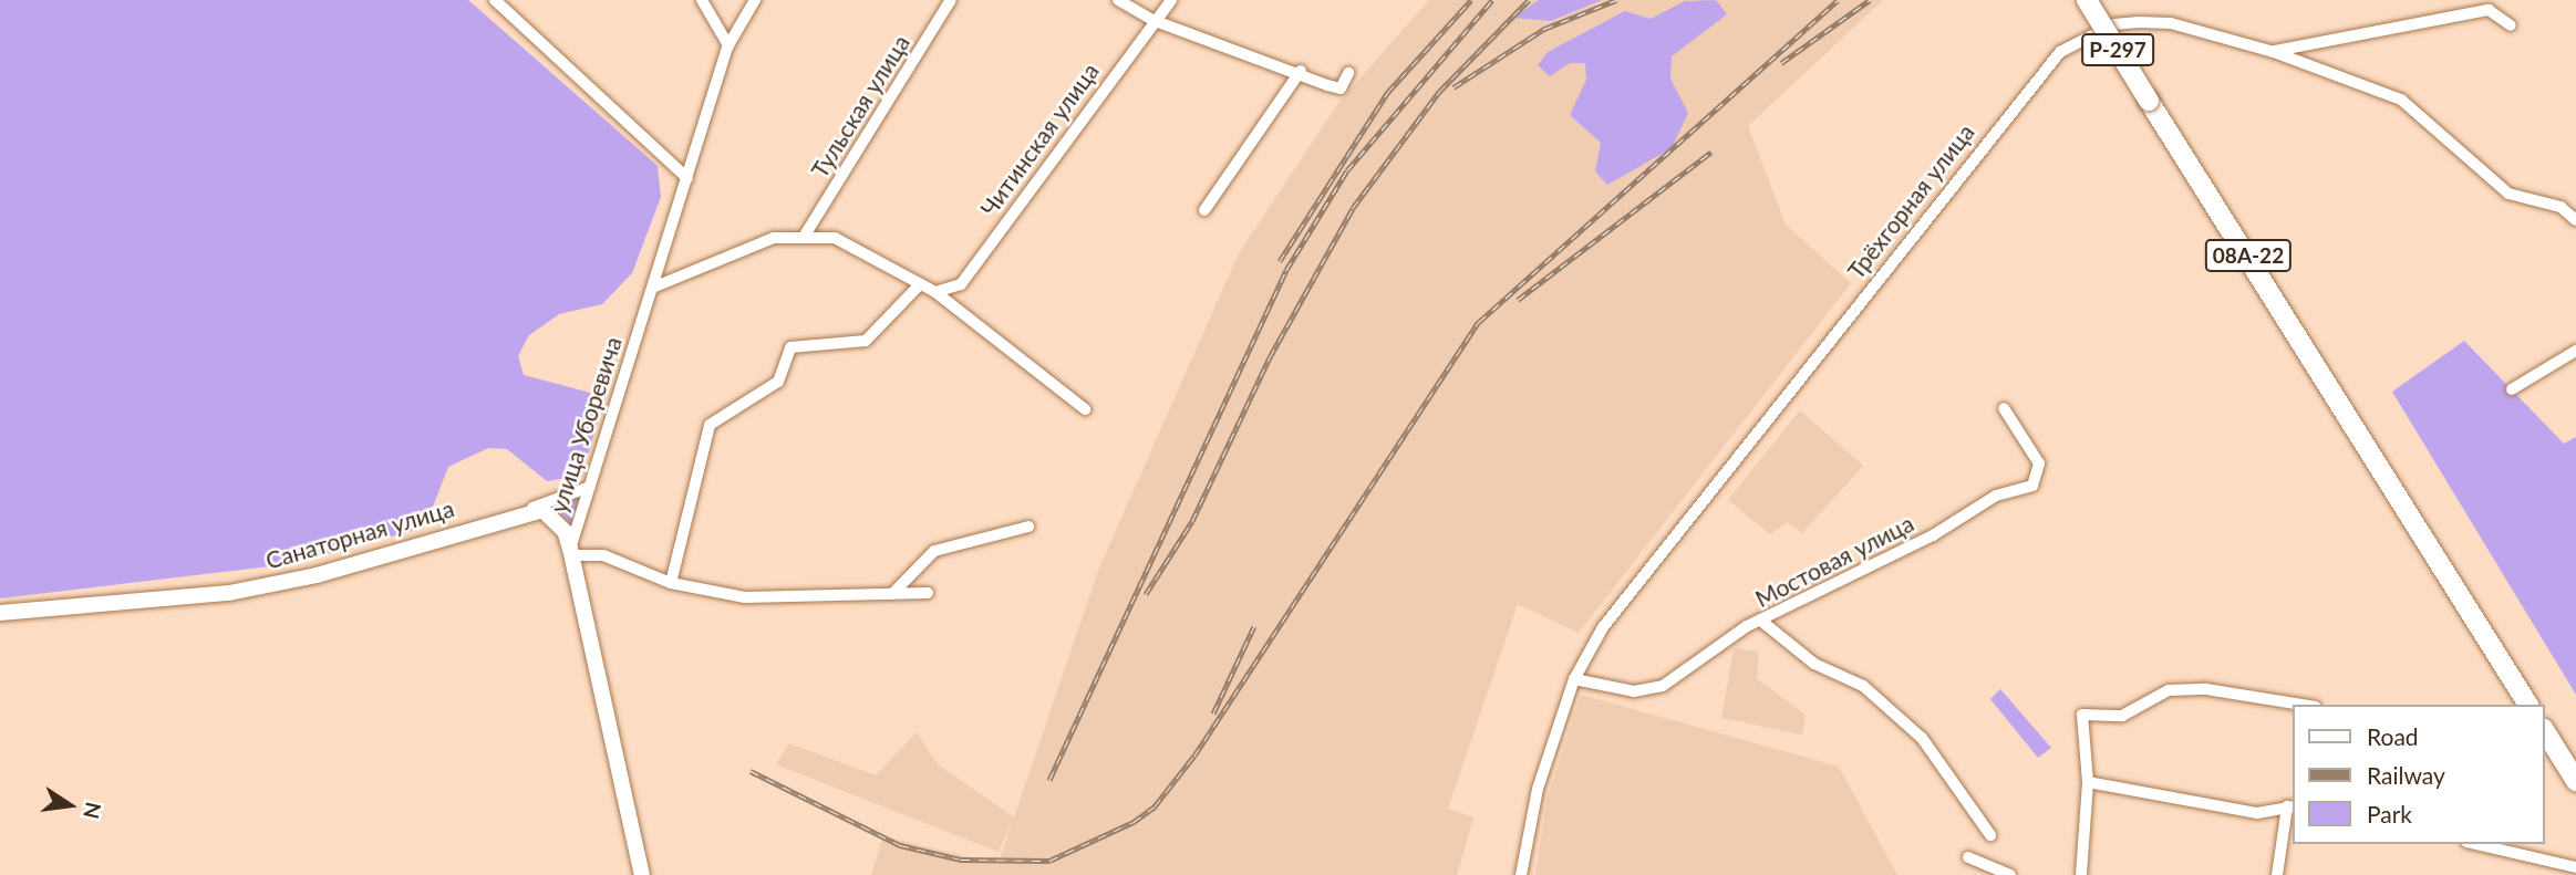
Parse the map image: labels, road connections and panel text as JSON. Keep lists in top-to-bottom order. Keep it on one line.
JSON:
{"streets":{"highway":["Р-297","08А-22"],"main road":["Санаторная улица"],"street":["Тульская улица","Читинская улица","Трёхгорная улица","улица Уборевича","Мостовая улица"]},"crossings":[["Р-297","08А-22"],["Трёхгорная улица","Мостовая улица"]],"legend":["Road","Railway","Park"],"north":"right"}
